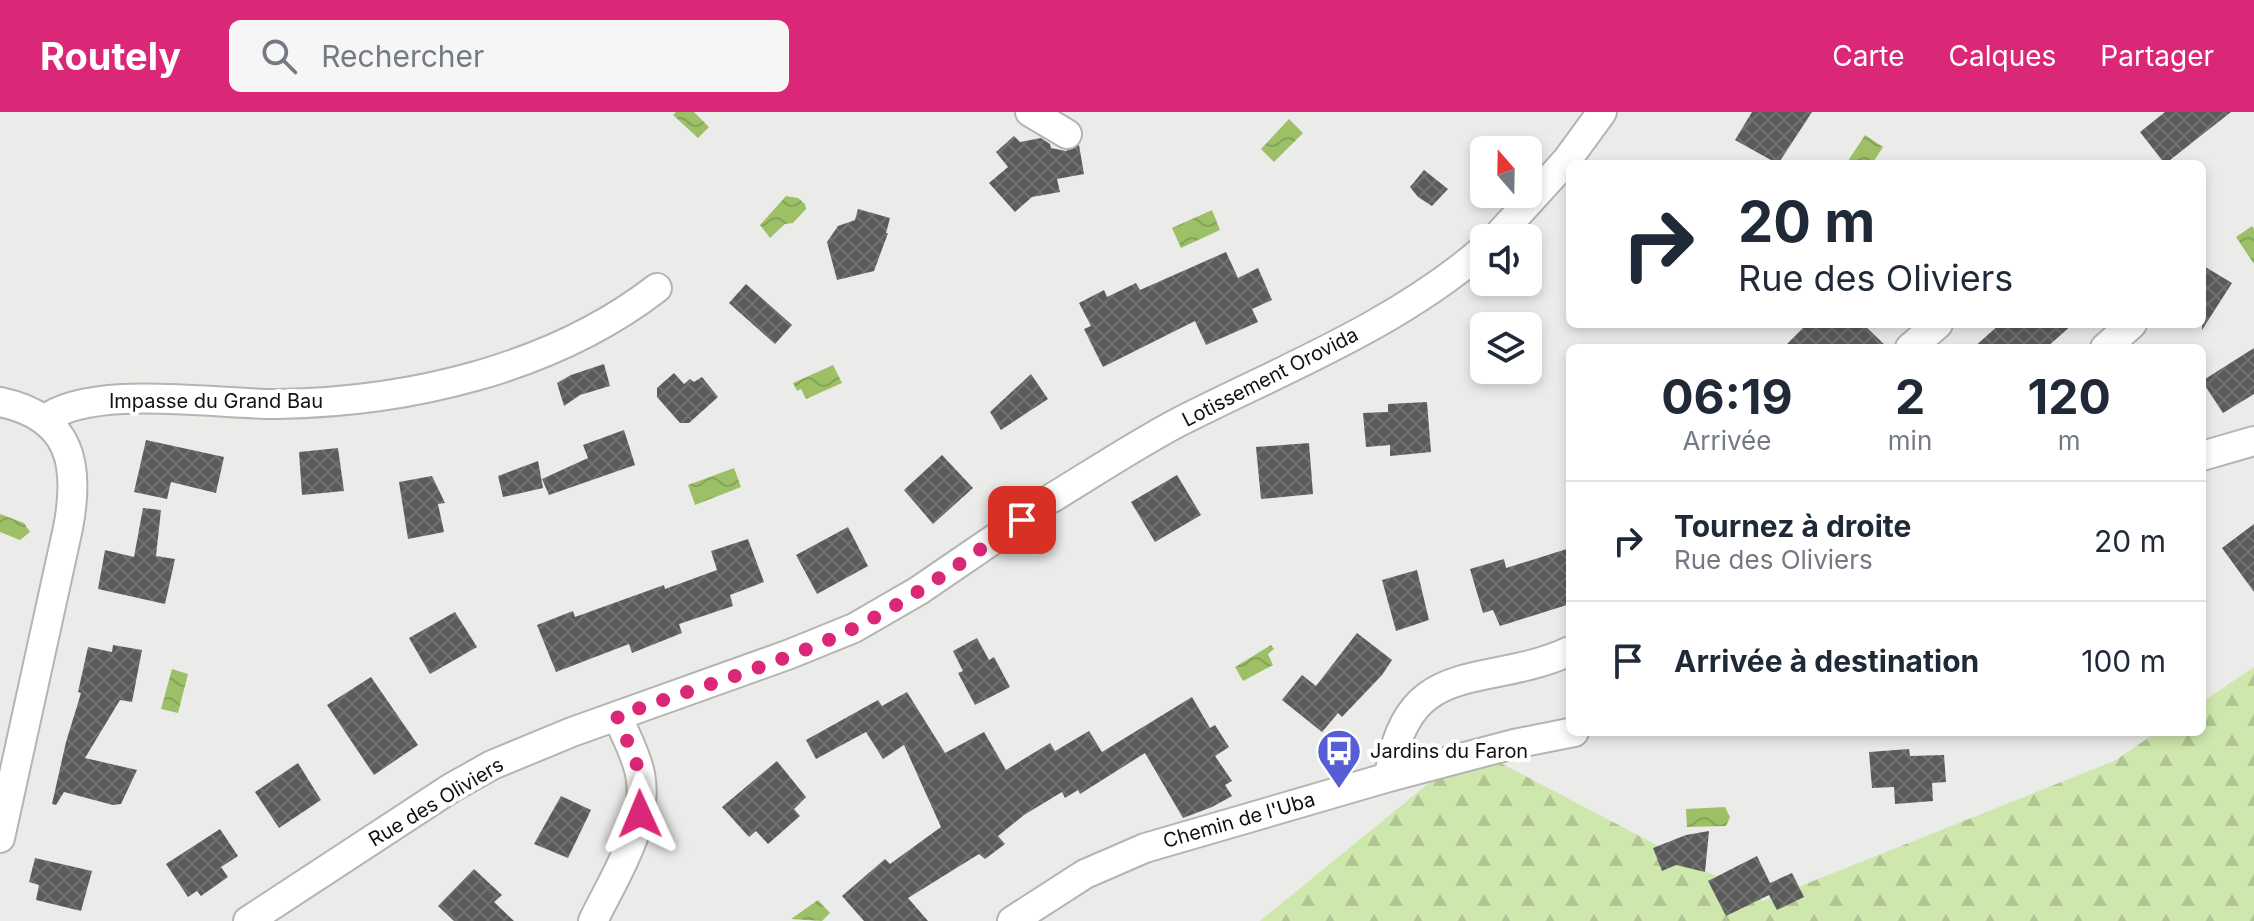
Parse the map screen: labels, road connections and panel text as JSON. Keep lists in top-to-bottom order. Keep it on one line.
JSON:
{"streets":{"street":["Lotissement Orovida","Impasse du Grand Bau","Rue des Oliviers","Chemin de l'Uba"]},"places":{"bus stop":["Jardins du Faron"]},"north":"top","page":{"header":"Routely","search":"Rechercher","nav":["Carte","Calques","Partager"],"turn":["20 m","Rue des Oliviers"],"eta":["06:19","Arrivée","2","min","120","m"],"list":[{"name":"Tournez à droite","note":"Rue des Oliviers","value":"20 m"},{"name":"Arrivée à destination","value":"100 m"}]}}
